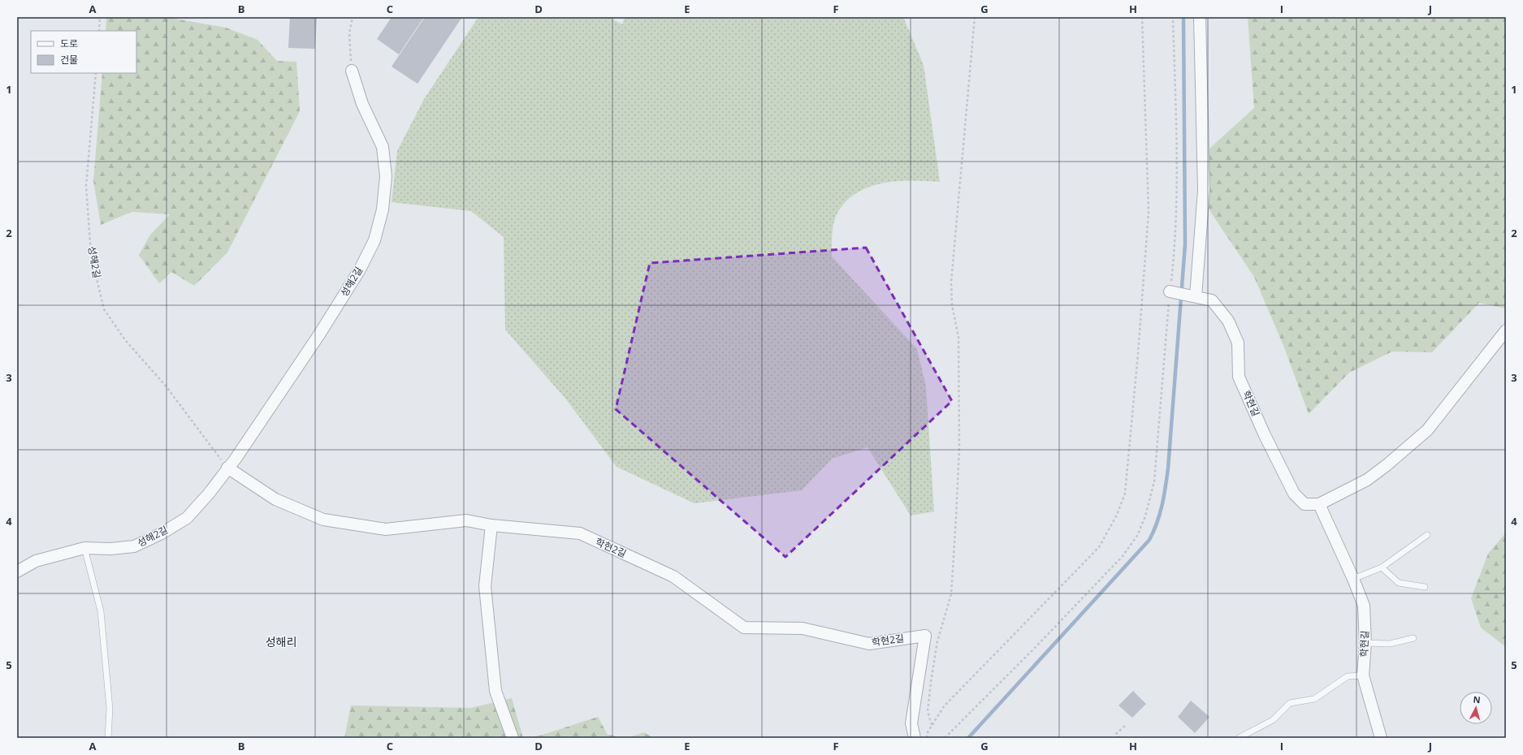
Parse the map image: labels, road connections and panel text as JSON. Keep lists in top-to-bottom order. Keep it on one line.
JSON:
{"streets":{"street":["성해2길","학현길","학현2길"]},"crossings":[["성해2길","학현2길"]],"districts":["성해리"],"legend":["도로","건물"],"north":"top","grid":{"columns":["A","B","C","D","E","F","G","H","I","J"],"rows":["1","2","3","4","5"]}}
